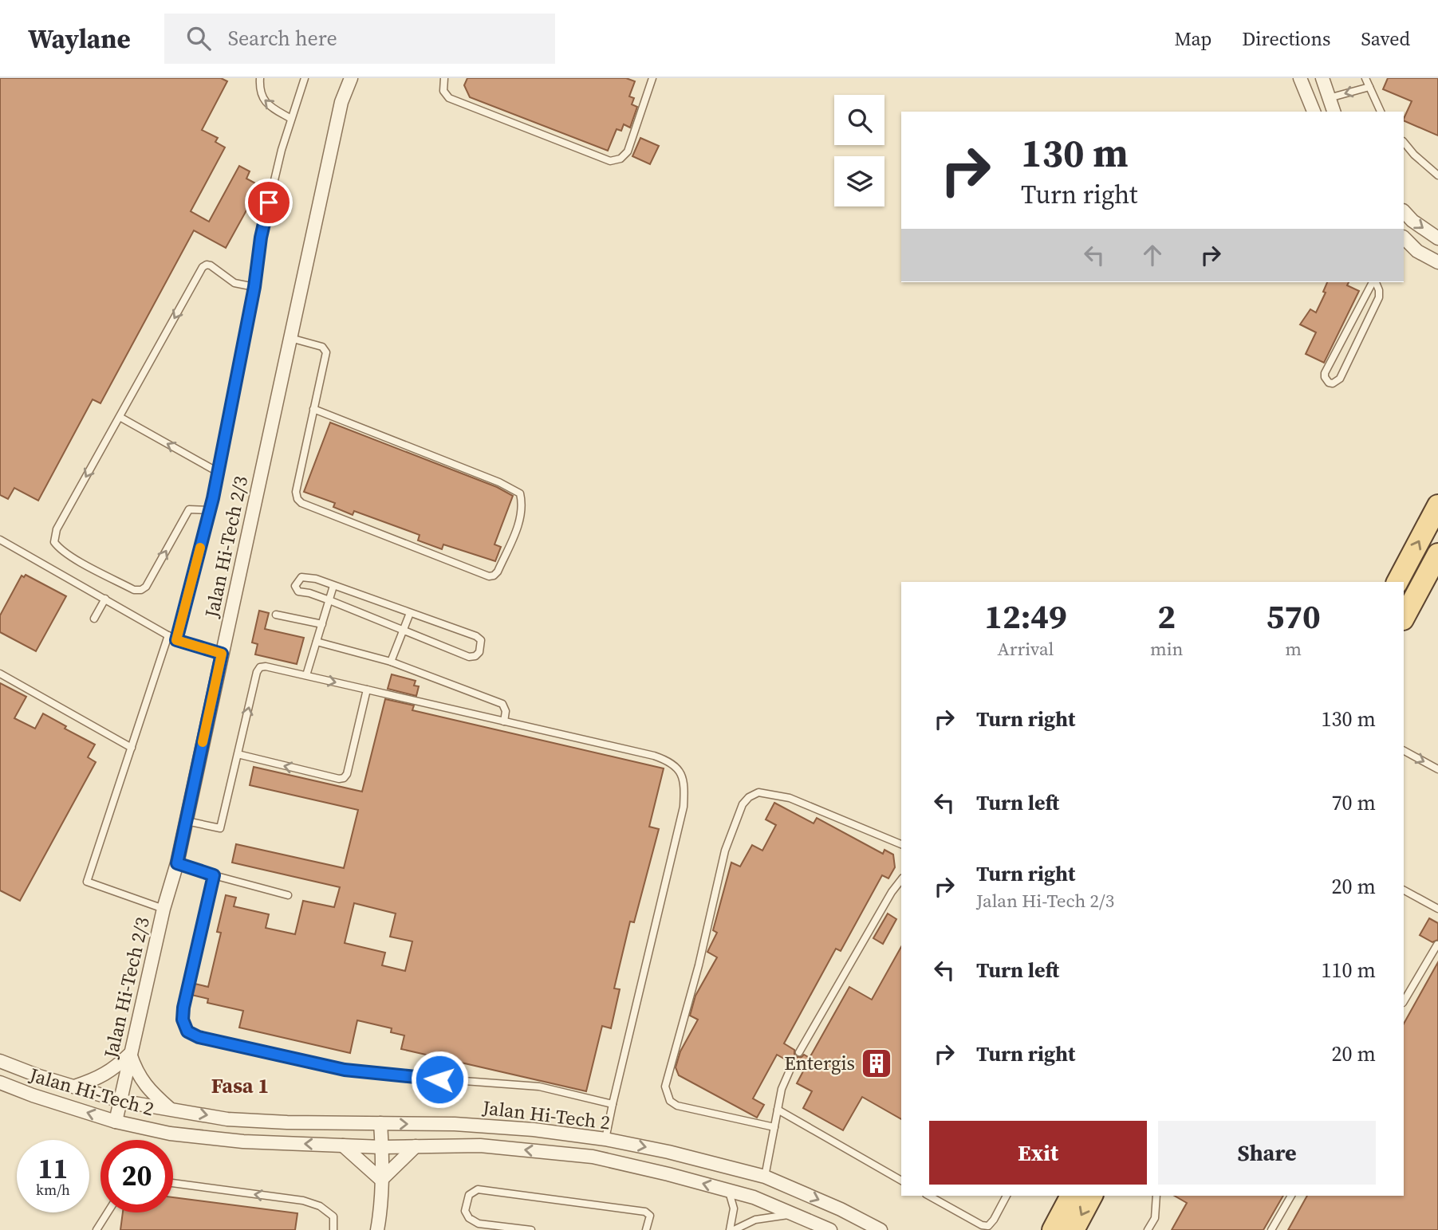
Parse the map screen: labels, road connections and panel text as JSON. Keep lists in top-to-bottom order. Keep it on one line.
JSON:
{"streets":{"street":["Jalan Hi-Tech 2/3","Jalan Hi-Tech 2"]},"crossings":[["Jalan Hi-Tech 2/3","Jalan Hi-Tech 2"]],"districts":["Fasa 1"],"places":{"building":["Entergis"]},"page":{"header":"Waylane","search":"Search here","nav":["Map","Directions","Saved"],"turn":["130 m","Turn right"],"eta":["12:49","Arrival","2","min","570","m"],"list":[{"name":"Turn right","value":"130 m"},{"name":"Turn left","value":"70 m"},{"name":"Turn right","note":"Jalan Hi-Tech 2/3","value":"20 m"},{"name":"Turn left","value":"110 m"},{"name":"Turn right","value":"20 m"}],"buttons":["Exit","Share"],"speed":"11 km/h","limit":"20"}}
